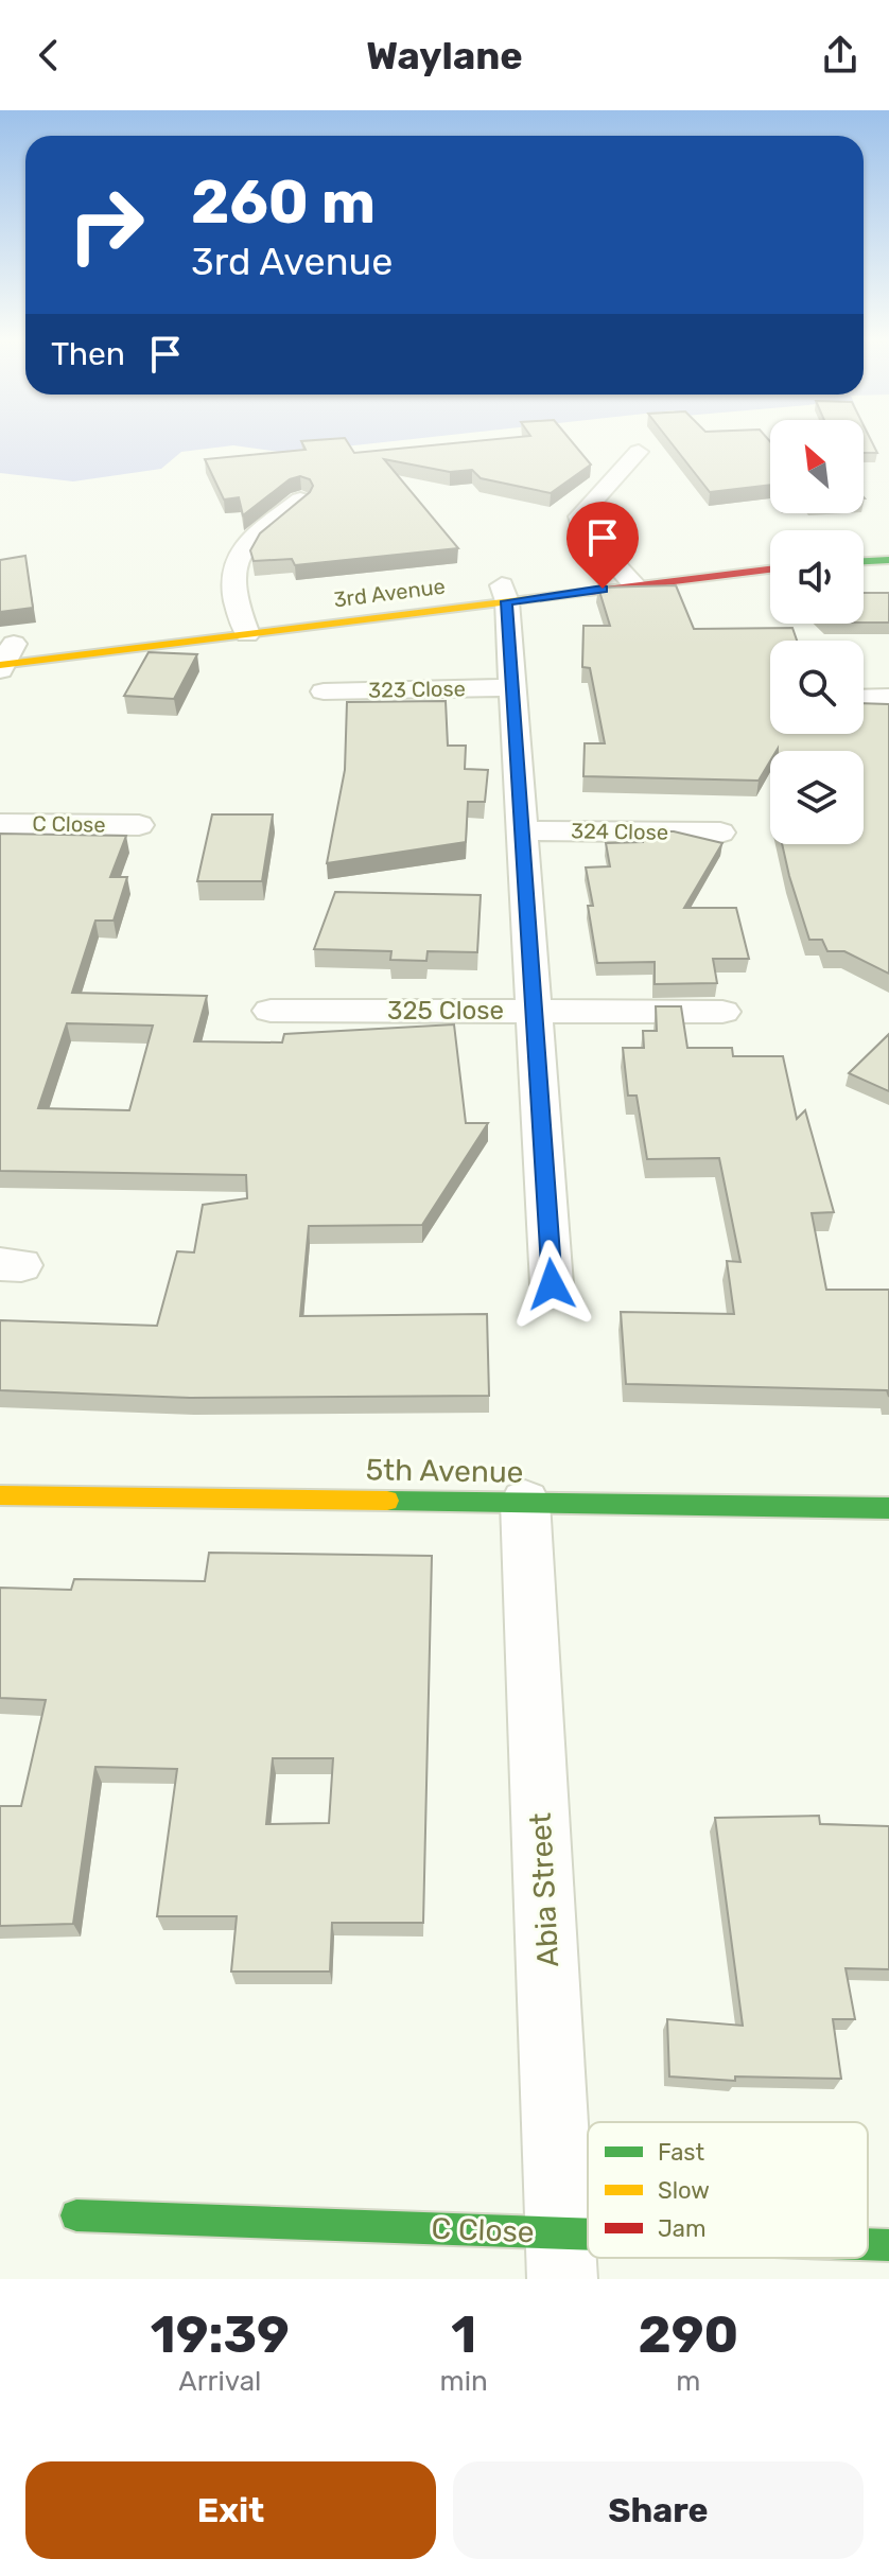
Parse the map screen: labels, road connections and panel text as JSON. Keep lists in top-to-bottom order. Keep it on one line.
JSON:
{"streets":{"street":["3rd Avenue","323 Close","C Close","324 Close","325 Close","5th Avenue","Abia Street"]},"crossings":[["C Close","Abia Street"],["5th Avenue","Abia Street"]],"legend":["Fast","Slow","Jam"],"north":"top left","page":{"header":"Waylane","turn":["260 m","3rd Avenue"],"then":"Then","eta":["19:39","Arrival","1","min","290","m"],"buttons":["Exit","Share"]}}
